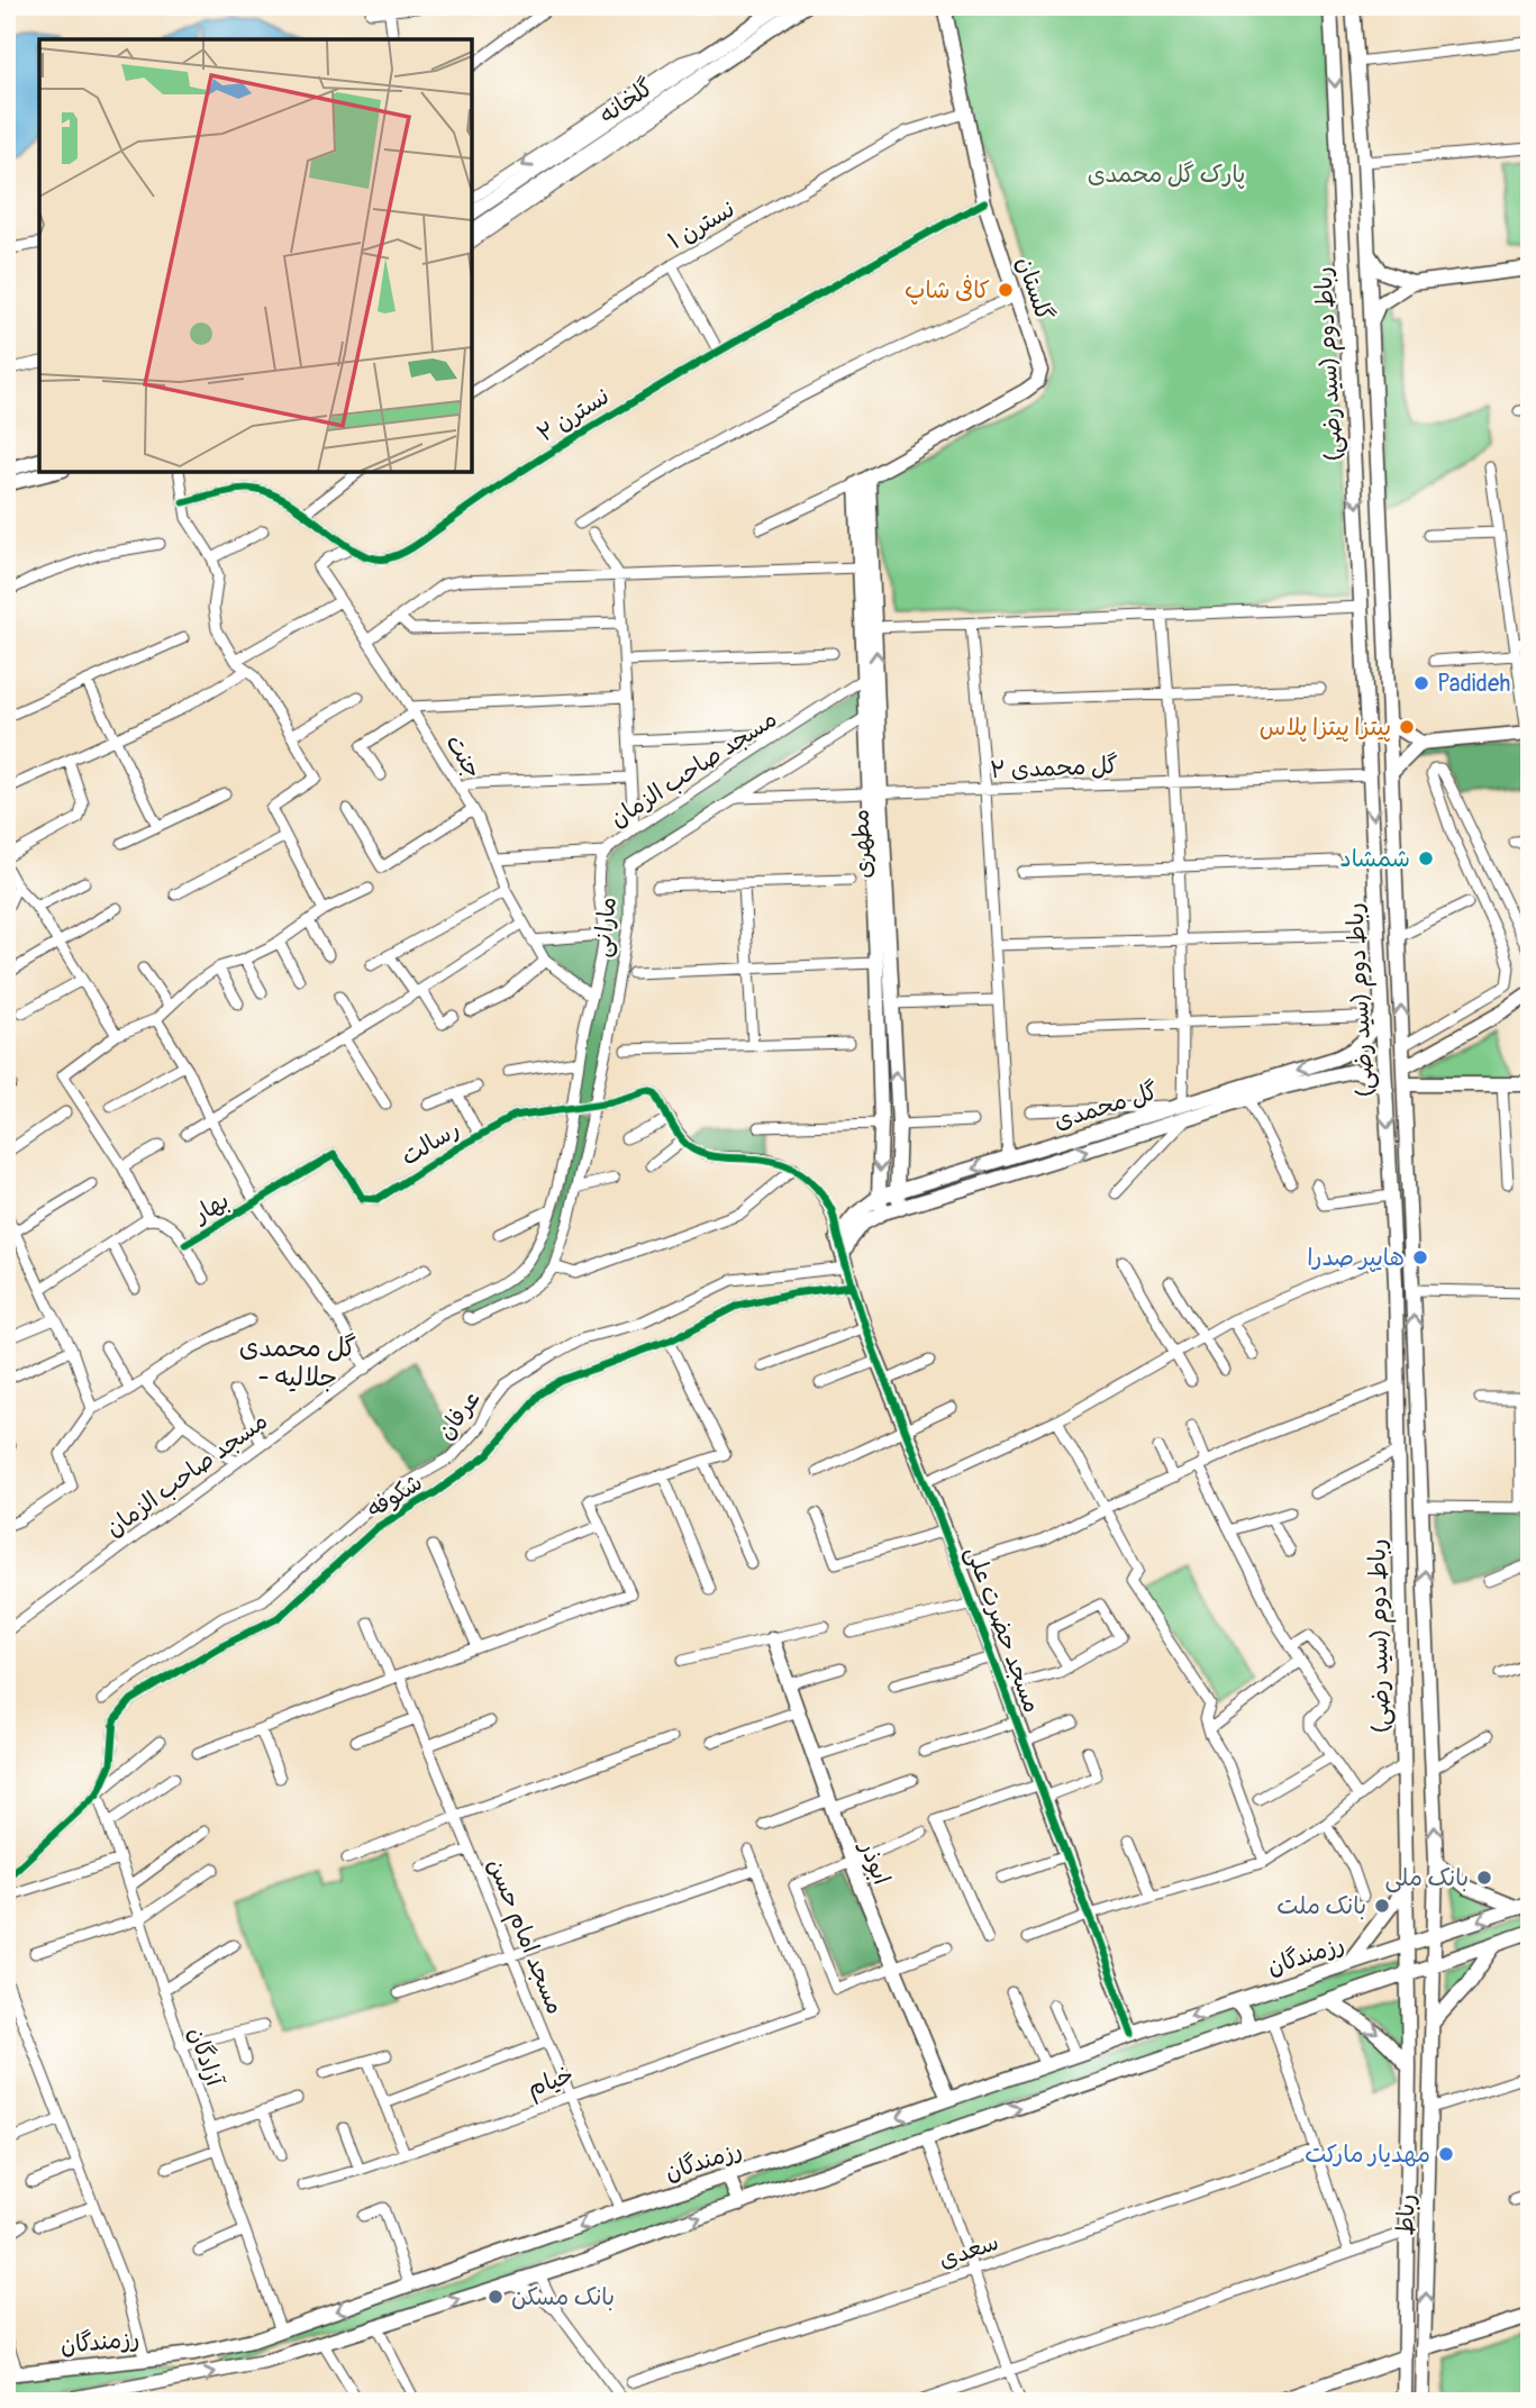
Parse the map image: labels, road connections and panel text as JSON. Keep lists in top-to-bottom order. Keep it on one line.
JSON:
{"streets":{"main road":["گلخانه","گلستان","رباط دوم (سید رضی)","مطهری","گل محمدی","مسجد حضرت علی","ابوذر","رزمندگان","رباط"],"street":["نسترن ۱","نسترن ۲","جنت","گل محمدی ۲","مسجد صاحب الزمان","مارانی","رسالت","بهار","عرفان","شکوفه","مسجد امام حسن","آزادگان","خیام","سعدی"]},"crossings":[["نسترن ۱","گلستان"],["گلستان","نسترن ۲"],["گلستان","مطهری"],["رباط دوم (سید رضی)","گل محمدی ۲"],["رباط دوم (سید رضی)","رزمندگان"],["رباط دوم (سید رضی)","رباط"],["نسترن ۲","جنت"],["جنت","مسجد صاحب الزمان"],["گل محمدی ۲","مطهری"],["گل محمدی ۲","مارانی"],["مسجد صاحب الزمان","مطهری"],["مسجد صاحب الزمان","رسالت"],["مطهری","مارانی"],["مطهری","گل محمدی"],["مارانی","رسالت"],["گل محمدی","عرفان"],["گل محمدی","مسجد حضرت علی"],["رسالت","بهار"],["عرفان","مسجد حضرت علی"],["شکوفه","مسجد حضرت علی"],["شکوفه","آزادگان"],["مسجد حضرت علی","رزمندگان"],["ابوذر","رزمندگان"],["مسجد امام حسن","رزمندگان"],["مسجد امام حسن","خیام"],["رزمندگان","آزادگان"],["رزمندگان","رباط"]],"districts":["گل محمدی - جلالیه"],"parks":["پارک گل محمدی"],"places":["کافی شاپ","Padideh","پیتزا پیتزا پلاس","شمشاد","هایپر صدرا","بانک ملی","بانک ملت","مهدیار مارکت","بانک مسکن"]}
